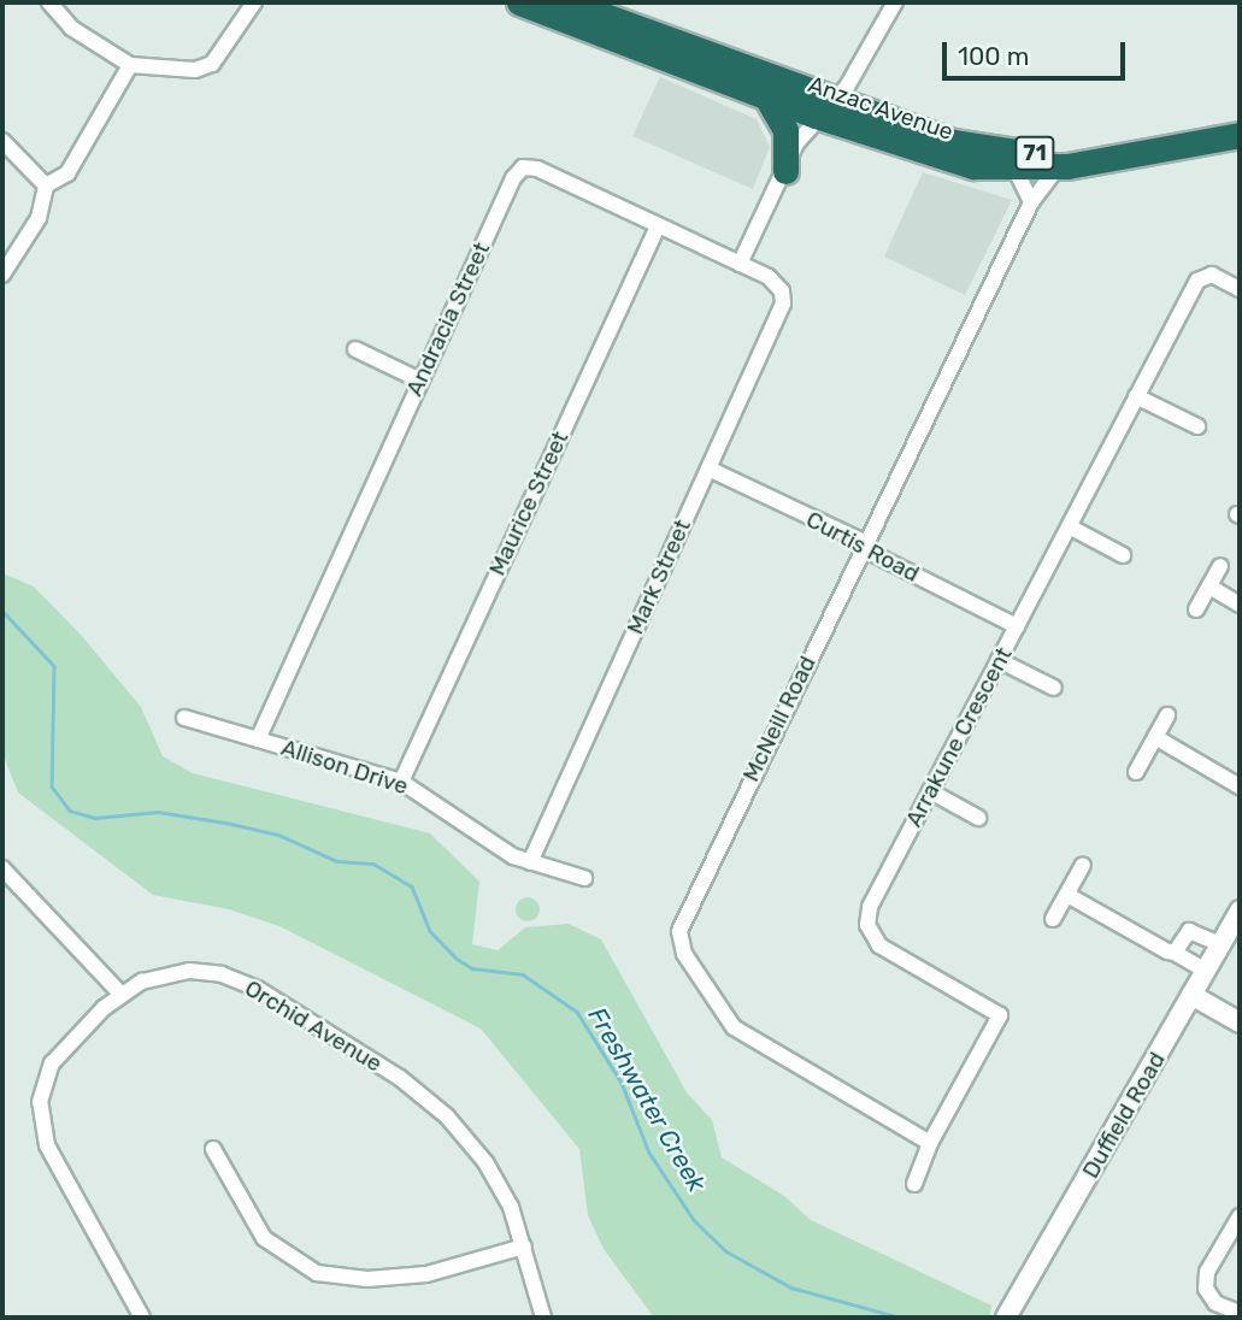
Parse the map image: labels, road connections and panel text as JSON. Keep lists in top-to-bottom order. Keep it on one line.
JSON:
{"streets":{"highway":["Anzac Avenue","71"],"street":["Andracia Street","Maurice Street","Curtis Road","Mark Street","McNeill Road","Arrakune Crescent","Allison Drive","Orchid Avenue","Duffield Road"]},"crossings":[["Anzac Avenue","McNeill Road"],["Andracia Street","Maurice Street"],["Andracia Street","Mark Street"],["Andracia Street","Allison Drive"],["Maurice Street","Allison Drive"],["Curtis Road","Mark Street"],["Curtis Road","McNeill Road"],["Curtis Road","Arrakune Crescent"],["Mark Street","Allison Drive"],["McNeill Road","Arrakune Crescent"]],"water":["Freshwater Creek"],"scale_bar":"100 m"}
